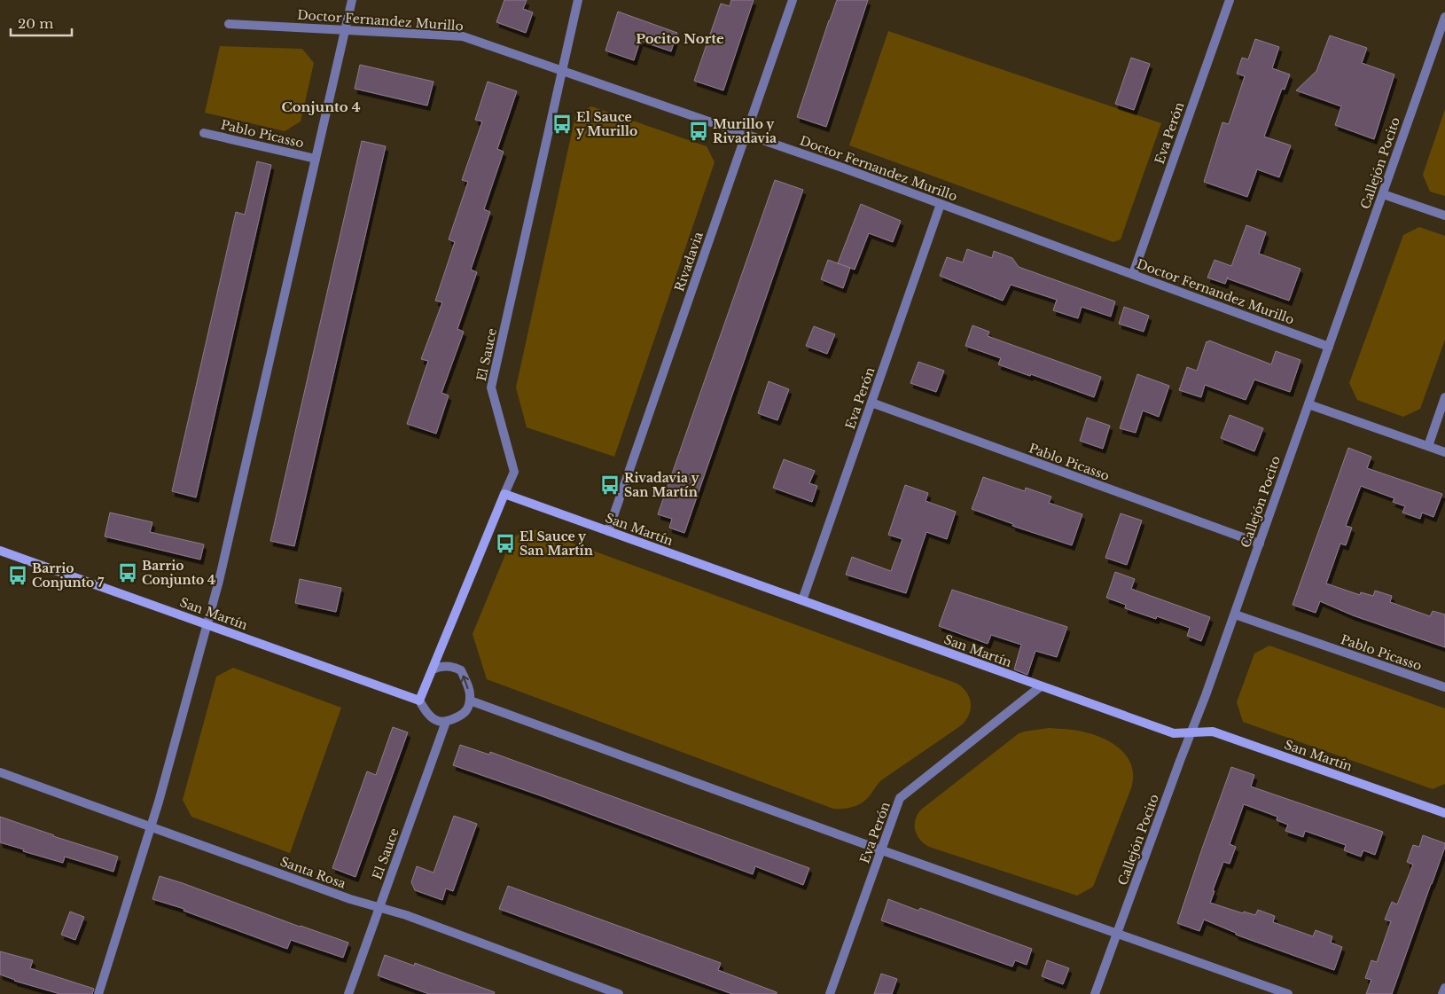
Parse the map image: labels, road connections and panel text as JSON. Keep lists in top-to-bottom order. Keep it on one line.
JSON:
{"streets":{"street":["Doctor Fernandez Murillo","Eva Perón","Pablo Picasso","Callejón Pocito","Rivadavia","El Sauce","San Martín","Santa Rosa"]},"crossings":[["Doctor Fernandez Murillo","Eva Perón"],["Doctor Fernandez Murillo","Callejón Pocito"],["Doctor Fernandez Murillo","Rivadavia"],["Doctor Fernandez Murillo","El Sauce"],["Eva Perón","Pablo Picasso"],["Eva Perón","San Martín"],["Pablo Picasso","Callejón Pocito"],["Callejón Pocito","San Martín"],["Rivadavia","San Martín"],["El Sauce","San Martín"],["El Sauce","Santa Rosa"]],"districts":["Pocito Norte","Conjunto 4"],"places":{"bus stop":["El Sauce y Murillo","Murillo y Rivadavia","Rivadavia y San Martín","El Sauce y San Martín","Barrio Conjunto 4","Barrio Conjunto 7"]},"scale_bar":"20 m"}
